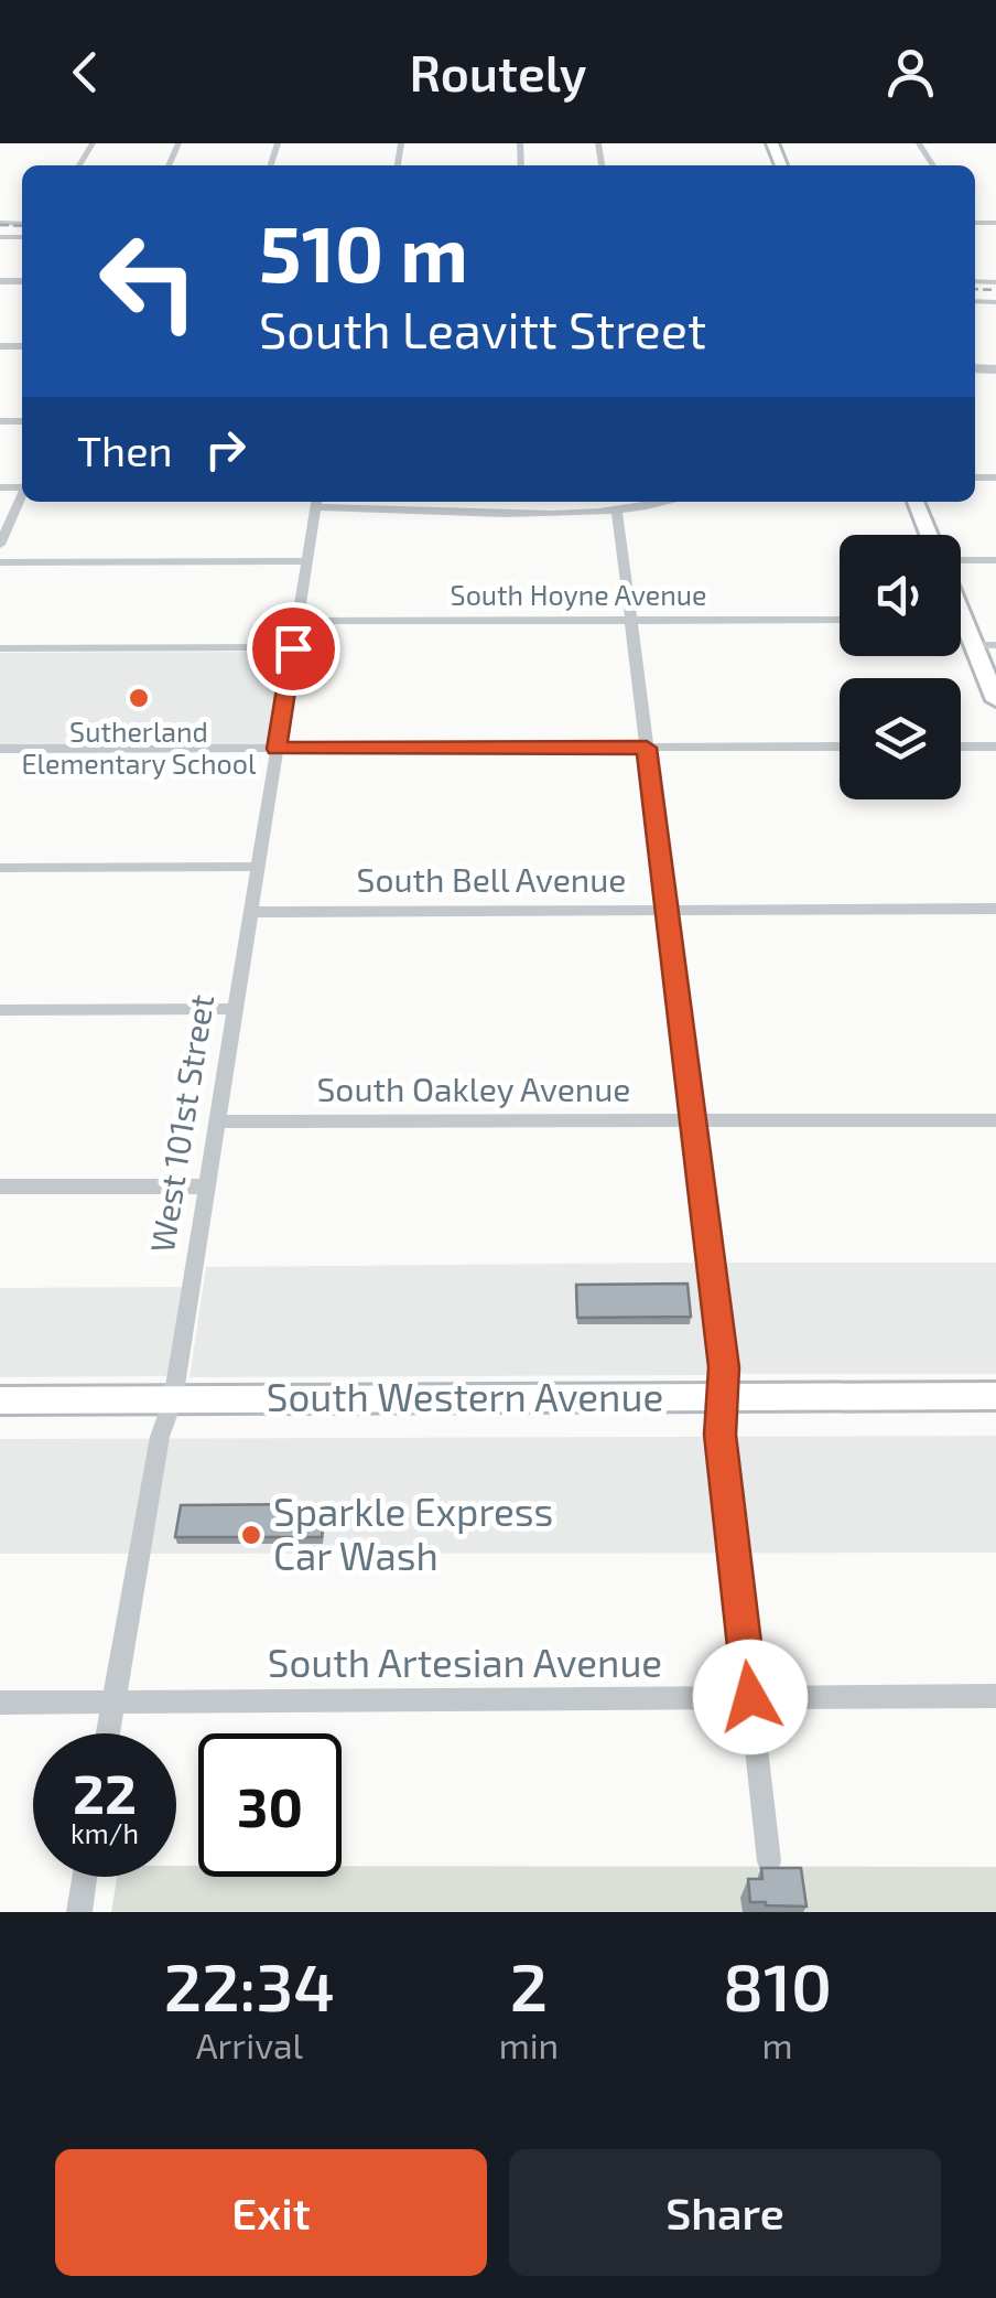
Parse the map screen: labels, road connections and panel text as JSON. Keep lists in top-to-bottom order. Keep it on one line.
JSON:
{"streets":{"main road":["South Western Avenue"],"street":["South Hoyne Avenue","South Bell Avenue","South Oakley Avenue","West 101st Street","South Artesian Avenue"]},"crossings":[["South Hoyne Avenue","West 101st Street"],["South Bell Avenue","West 101st Street"],["South Oakley Avenue","West 101st Street"],["West 101st Street","South Western Avenue"],["West 101st Street","South Artesian Avenue"]],"places":["Sutherland Elementary School","Sparkle Express Car Wash"],"page":{"header":"Routely","turn":["510 m","South Leavitt Street"],"then":"Then","speed":"22 km/h","limit":"30","eta":["22:34","Arrival","2","min","810","m"],"buttons":["Exit","Share"]}}
